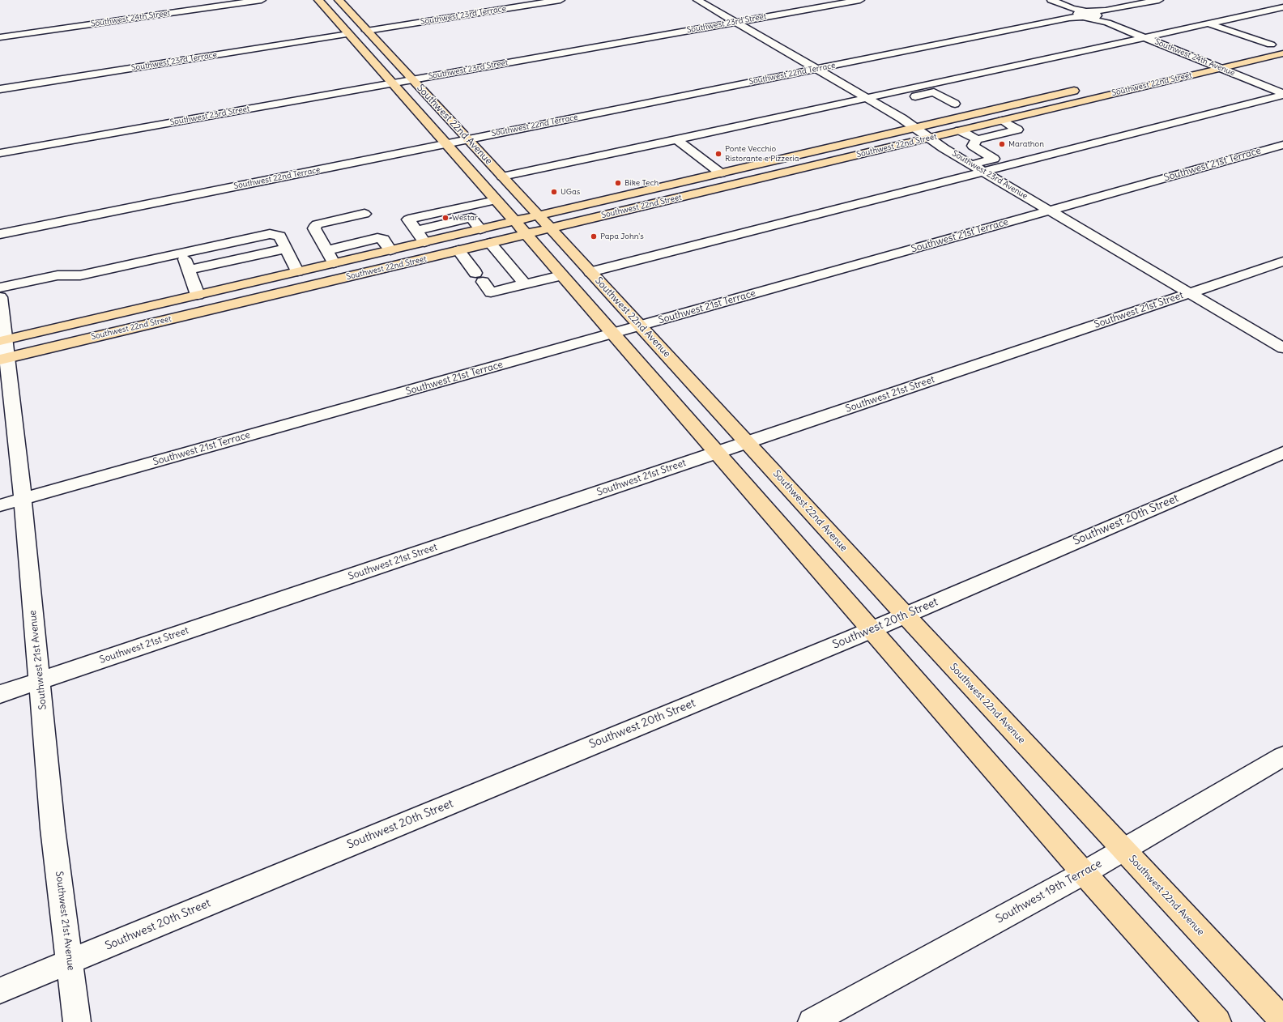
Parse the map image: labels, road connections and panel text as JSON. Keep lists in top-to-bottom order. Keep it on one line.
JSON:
{"streets":{"main road":["Southwest 22nd Street","Southwest 22nd Avenue"],"street":["Southwest 23rd Terrace","Southwest 24th Street","Southwest 23rd Street","Southwest 24th Avenue","Southwest 22nd Terrace","Southwest 21st Terrace","Southwest 23rd Avenue","Southwest 21st Street","Southwest 20th Street","Southwest 21st Avenue","Southwest 19th Terrace"]},"crossings":[["Southwest 23rd Terrace","Southwest 22nd Avenue"],["Southwest 23rd Street","Southwest 22nd Avenue"],["Southwest 23rd Street","Southwest 23rd Avenue"],["Southwest 24th Avenue","Southwest 22nd Terrace"],["Southwest 24th Avenue","Southwest 22nd Street"],["Southwest 22nd Terrace","Southwest 22nd Avenue"],["Southwest 22nd Terrace","Southwest 23rd Avenue"],["Southwest 22nd Street","Southwest 22nd Avenue"],["Southwest 22nd Street","Southwest 23rd Avenue"],["Southwest 22nd Street","Southwest 21st Avenue"],["Southwest 22nd Avenue","Southwest 21st Terrace"],["Southwest 22nd Avenue","Southwest 21st Street"],["Southwest 22nd Avenue","Southwest 20th Street"],["Southwest 22nd Avenue","Southwest 19th Terrace"],["Southwest 21st Terrace","Southwest 23rd Avenue"],["Southwest 21st Terrace","Southwest 21st Avenue"],["Southwest 23rd Avenue","Southwest 21st Street"],["Southwest 21st Street","Southwest 21st Avenue"],["Southwest 20th Street","Southwest 21st Avenue"]],"places":["Marathon","Ponte Vecchio Ristorante e Pizzeria","Bike Tech","UGas","Westar","Papa John's"]}
